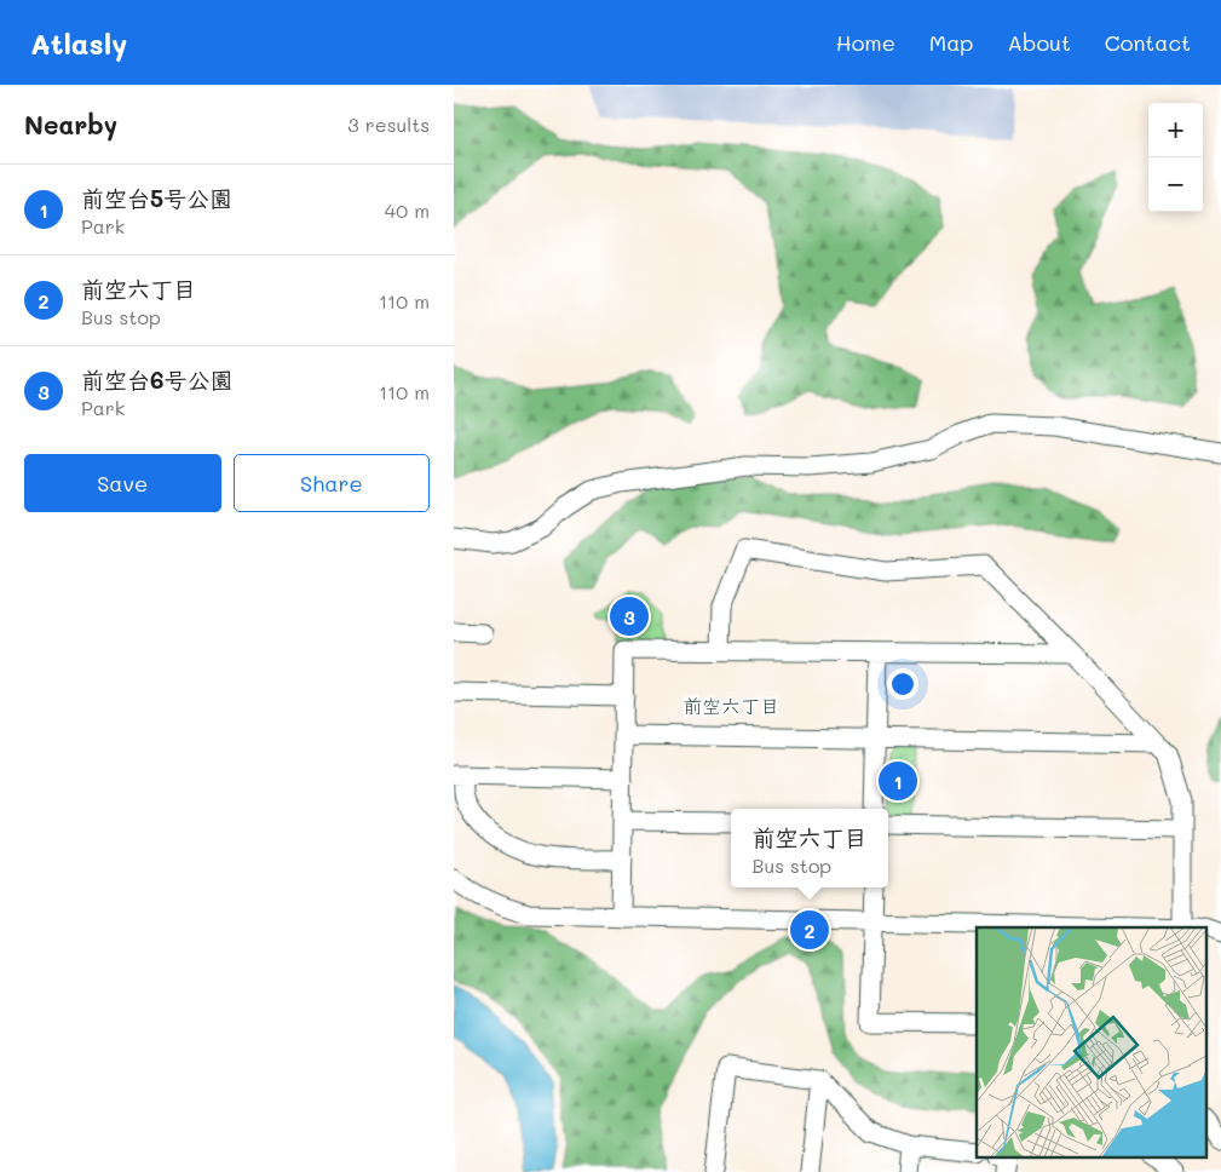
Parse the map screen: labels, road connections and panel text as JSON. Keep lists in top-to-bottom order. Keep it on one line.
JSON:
{"districts":["前空六丁目"],"page":{"header":"Atlasly","nav":["Home","Map","About","Contact"],"heading":["Nearby","3 results"],"map_buttons":["+","−"],"list":[{"mark":"1","name":"前空台5号公園","note":"Park","value":"40 m"},{"mark":"2","name":"前空六丁目","note":"Bus stop","value":"110 m"},{"mark":"3","name":"前空台6号公園","note":"Park","value":"110 m"}],"buttons":["Save","Share"],"pins":["3","1","2"],"popup":["前空六丁目","Bus stop"]}}
